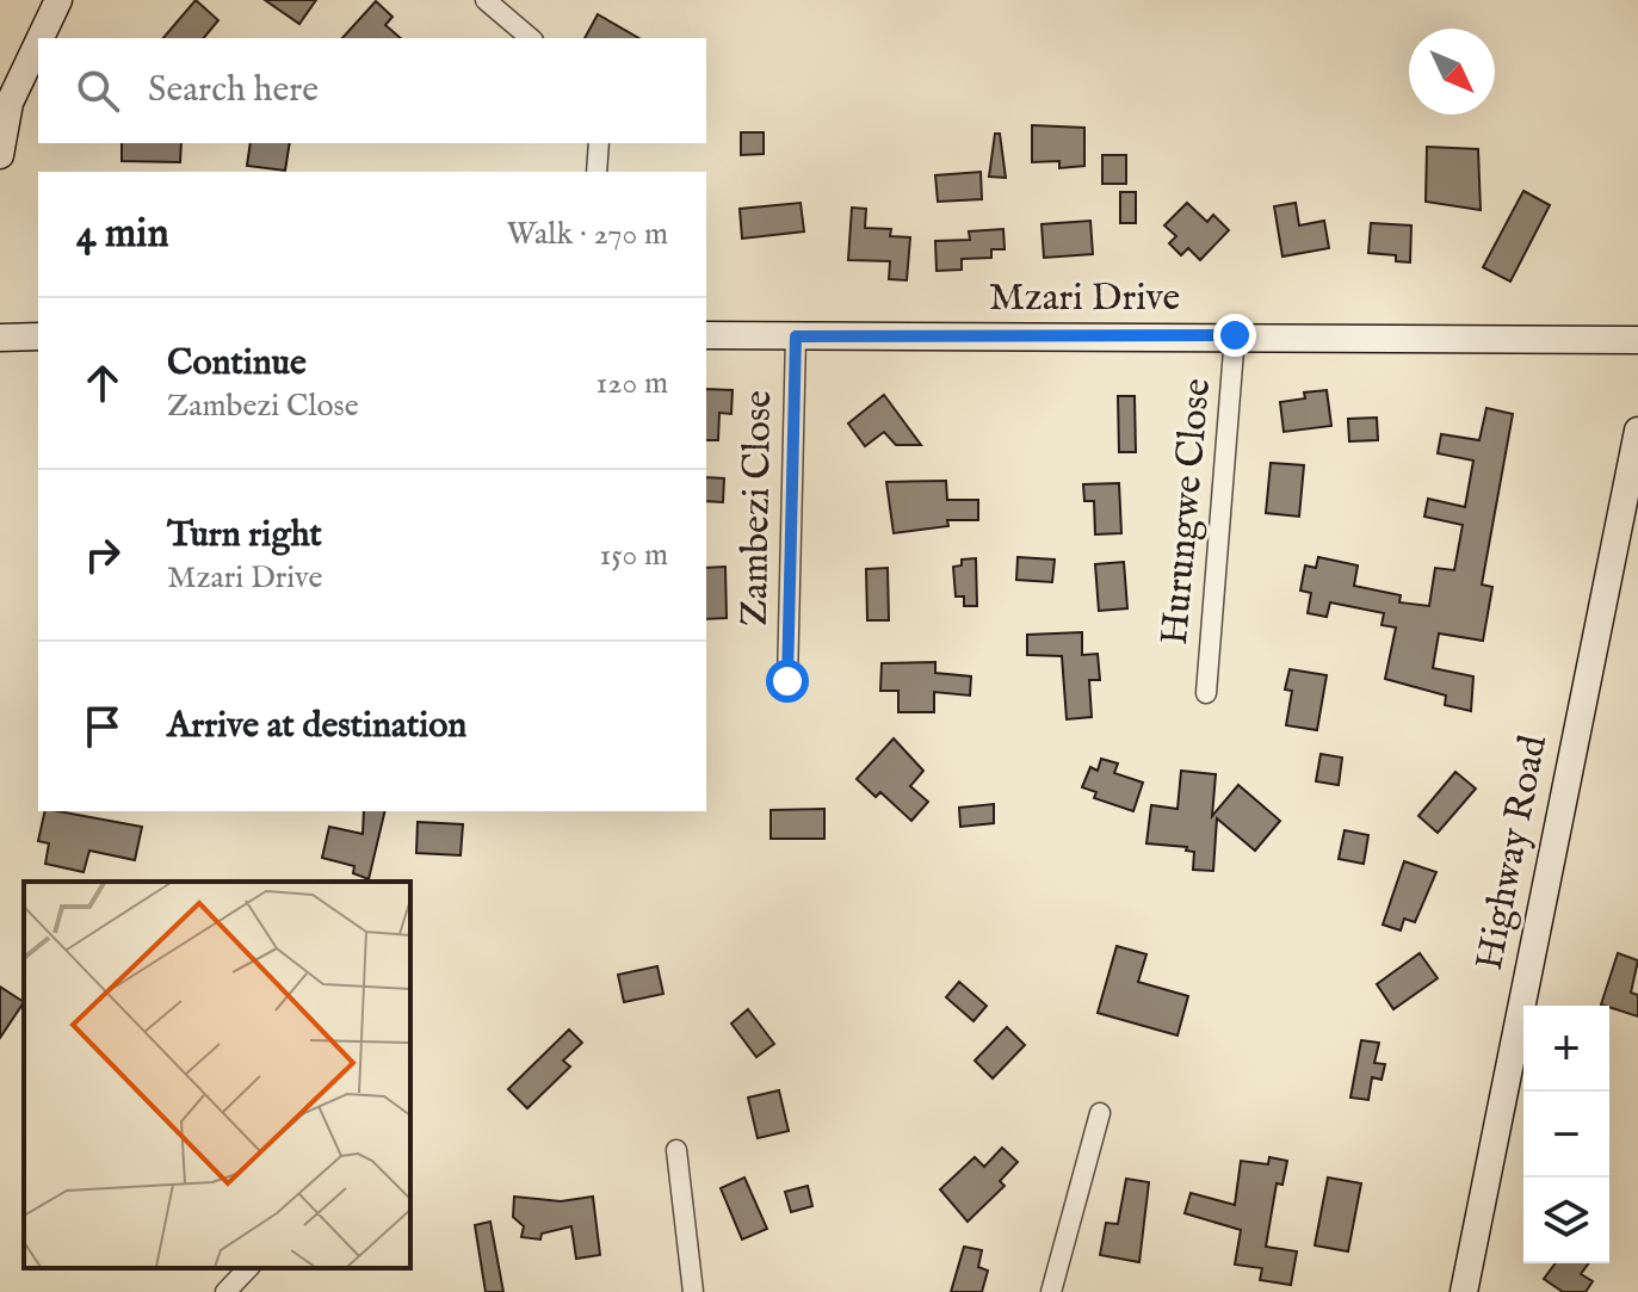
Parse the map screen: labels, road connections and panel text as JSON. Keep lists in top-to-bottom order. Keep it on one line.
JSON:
{"streets":{"street":["Mzari Drive","Zambezi Close","Hurungwe Close","Highway Road"]},"crossings":[["Mzari Drive","Zambezi Close"],["Mzari Drive","Hurungwe Close"]],"north":"bottom right","page":{"search":"Search here","heading":["4 min","Walk · 270 m"],"list":[["Continue","Zambezi Close","120 m"],["Turn right","Mzari Drive","150 m"],"Arrive at destination"],"map_buttons":["+","−"]}}
